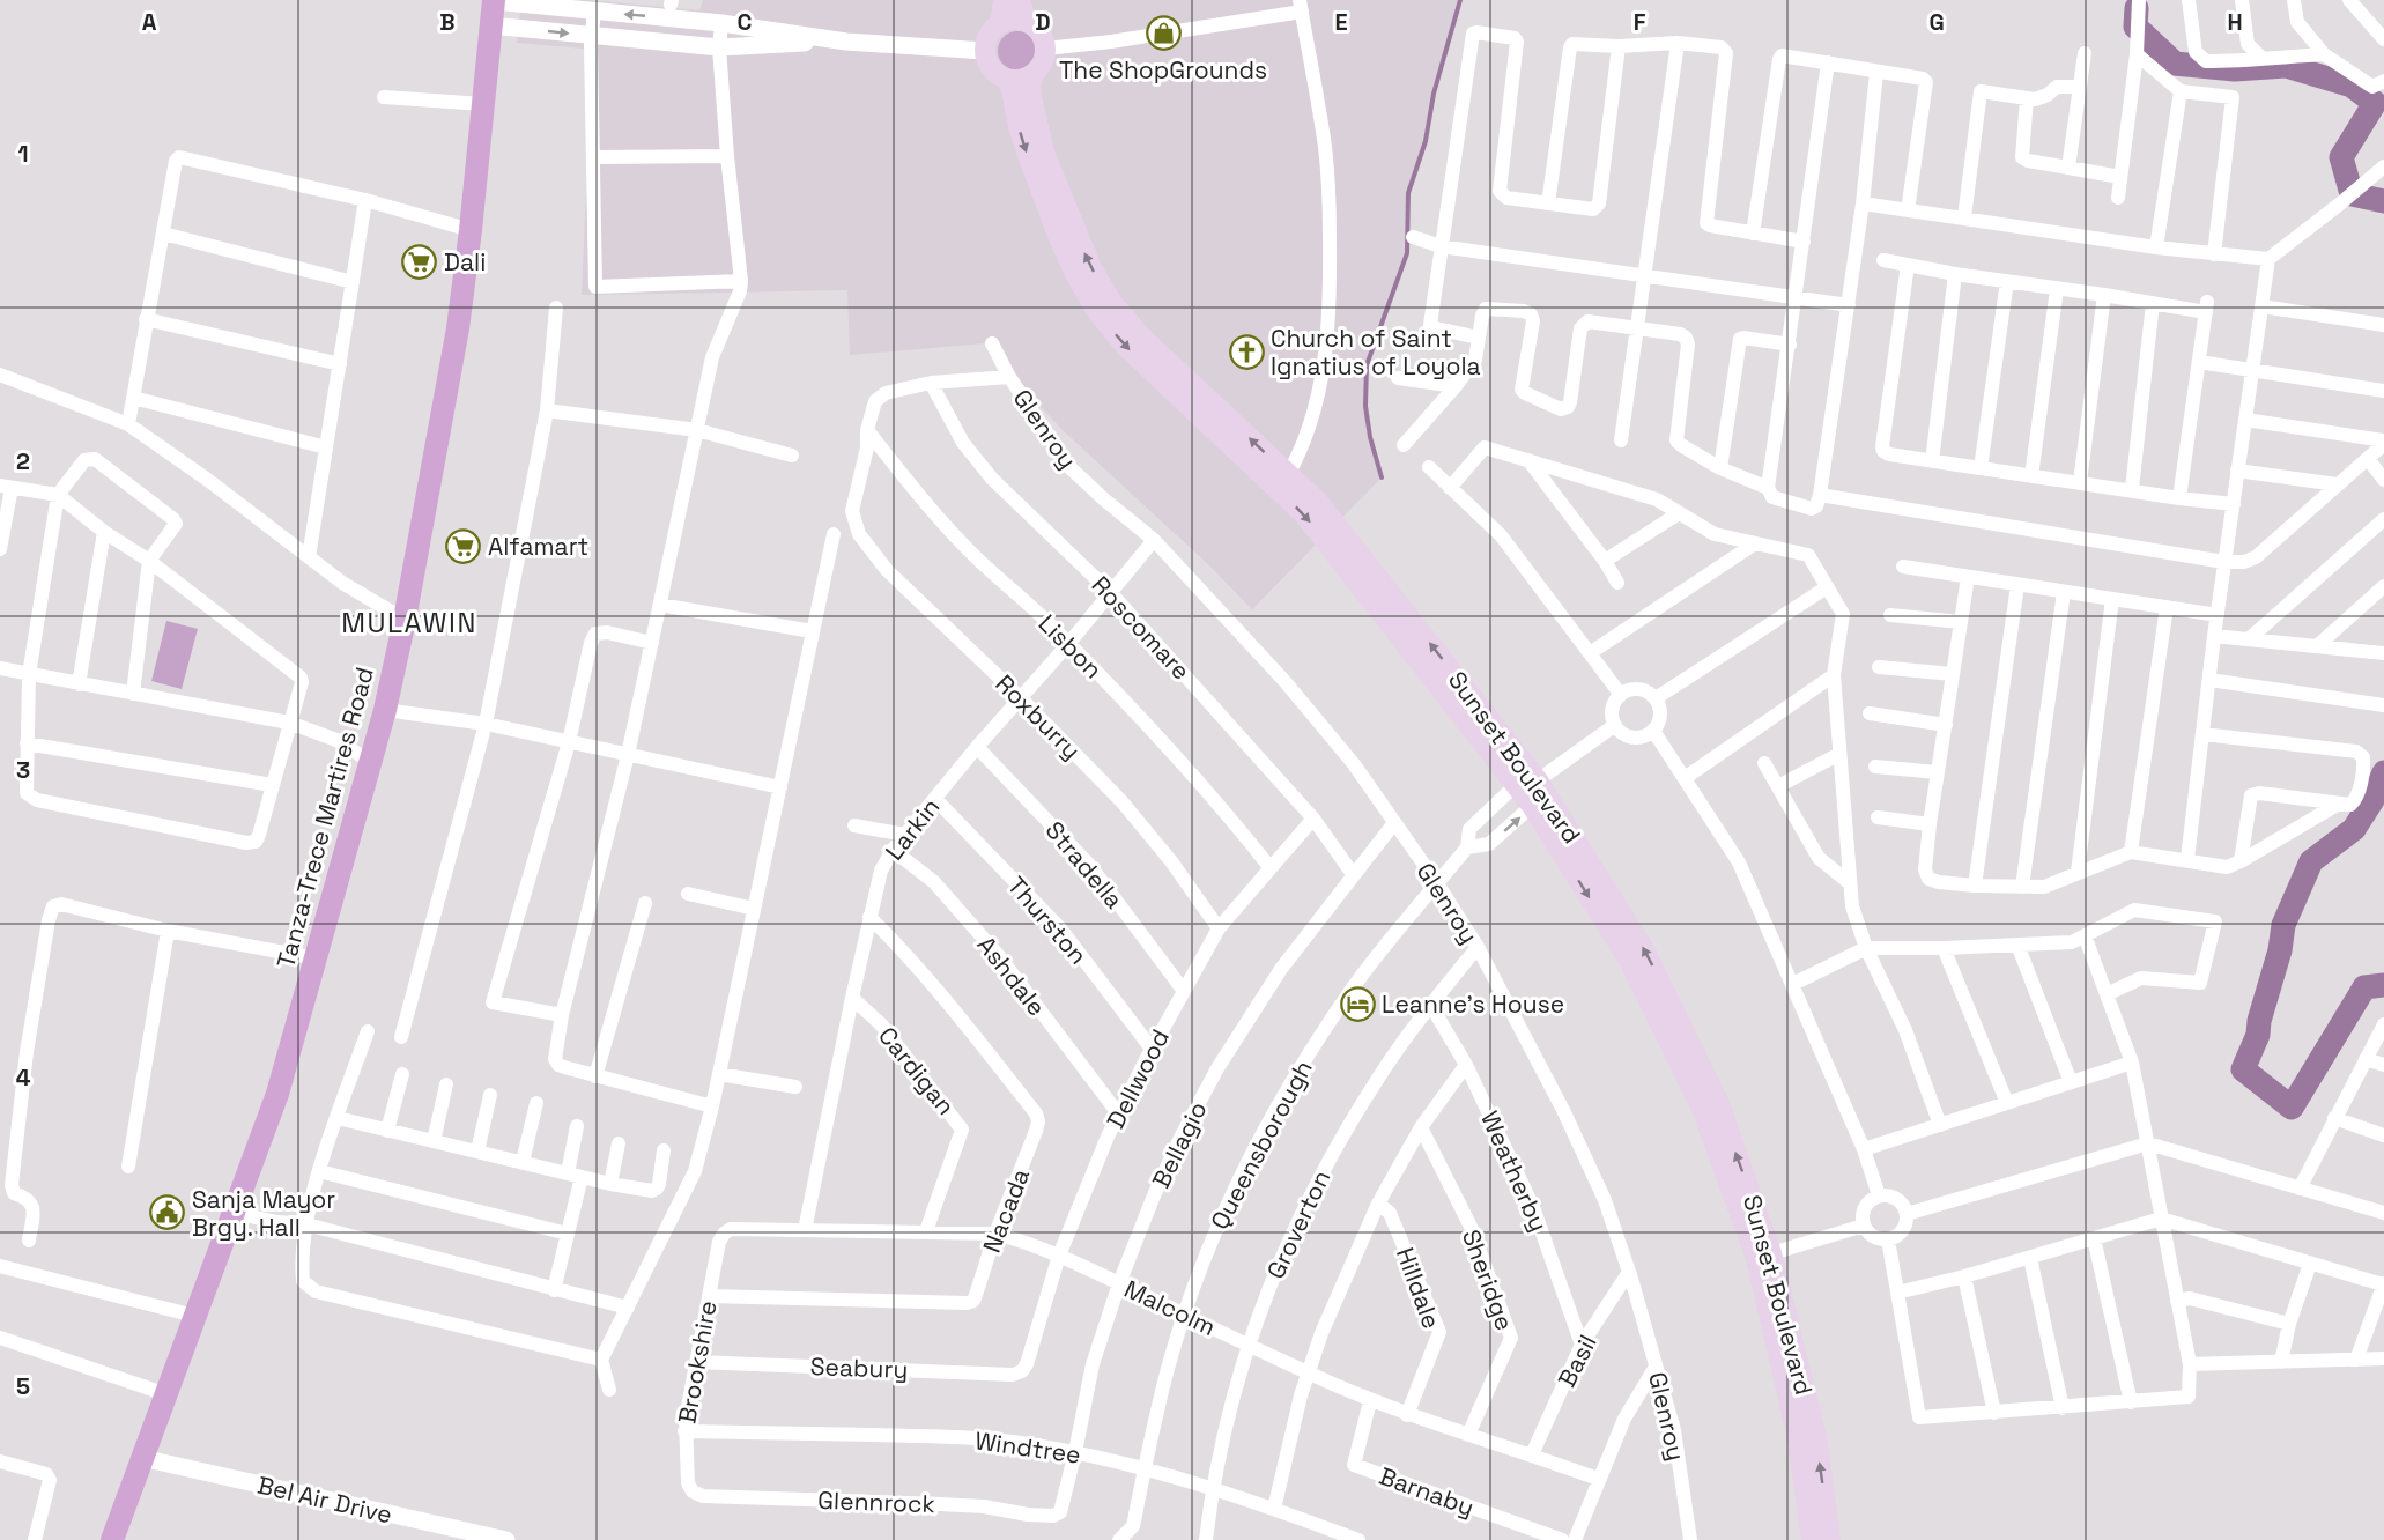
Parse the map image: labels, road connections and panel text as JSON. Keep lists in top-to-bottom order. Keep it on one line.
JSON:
{"streets":{"main road":["Sunset Boulevard","Tanza-Trece Martires Road"],"street":["Glenroy","Roscomare","Lisbon","Roxburry","Larkin","Stradella","Thurston","Ashdale","Cardigan","Dellwood","Bellagio","Queensborough","Weatherby","Nacada","Groverton","Sheridge","Hilldale","Malcolm","Basil","Brookshire","Seabury","Windtree","Barnaby","Bel Air Drive","Glennrock"]},"crossings":[["Glenroy","Larkin"],["Glenroy","Bellagio"],["Glenroy","Queensborough"],["Glenroy","Groverton"],["Glenroy","Basil"],["Roscomare","Larkin"],["Roscomare","Dellwood"],["Roscomare","Bellagio"],["Lisbon","Roxburry"],["Lisbon","Larkin"],["Lisbon","Dellwood"],["Roxburry","Larkin"],["Roxburry","Dellwood"],["Tanza-Trece Martires Road","Bel Air Drive"],["Larkin","Stradella"],["Larkin","Thurston"],["Larkin","Ashdale"],["Larkin","Cardigan"],["Larkin","Nacada"],["Larkin","Malcolm"],["Stradella","Dellwood"],["Thurston","Dellwood"],["Ashdale","Dellwood"],["Cardigan","Malcolm"],["Dellwood","Malcolm"],["Dellwood","Seabury"],["Bellagio","Malcolm"],["Bellagio","Windtree"],["Bellagio","Glennrock"],["Queensborough","Malcolm"],["Queensborough","Windtree"],["Weatherby","Groverton"],["Weatherby","Basil"],["Nacada","Malcolm"],["Nacada","Brookshire"],["Groverton","Malcolm"],["Groverton","Windtree"],["Sheridge","Malcolm"],["Hilldale","Malcolm"],["Malcolm","Basil"],["Malcolm","Brookshire"],["Malcolm","Barnaby"],["Brookshire","Seabury"],["Brookshire","Windtree"],["Brookshire","Glennrock"]],"districts":["MULAWIN"],"places":{"shop":["The ShopGrounds"],"supermarket":["Dali","Alfamart"],"church":["Church of Saint Ignatius of Loyola"],"hotel":["Leanne's House"],"public building":["Sanja Mayor Brgy. Hall"]},"grid":{"columns":["A","B","C","D","E","F","G","H"],"rows":["1","2","3","4","5"]}}
